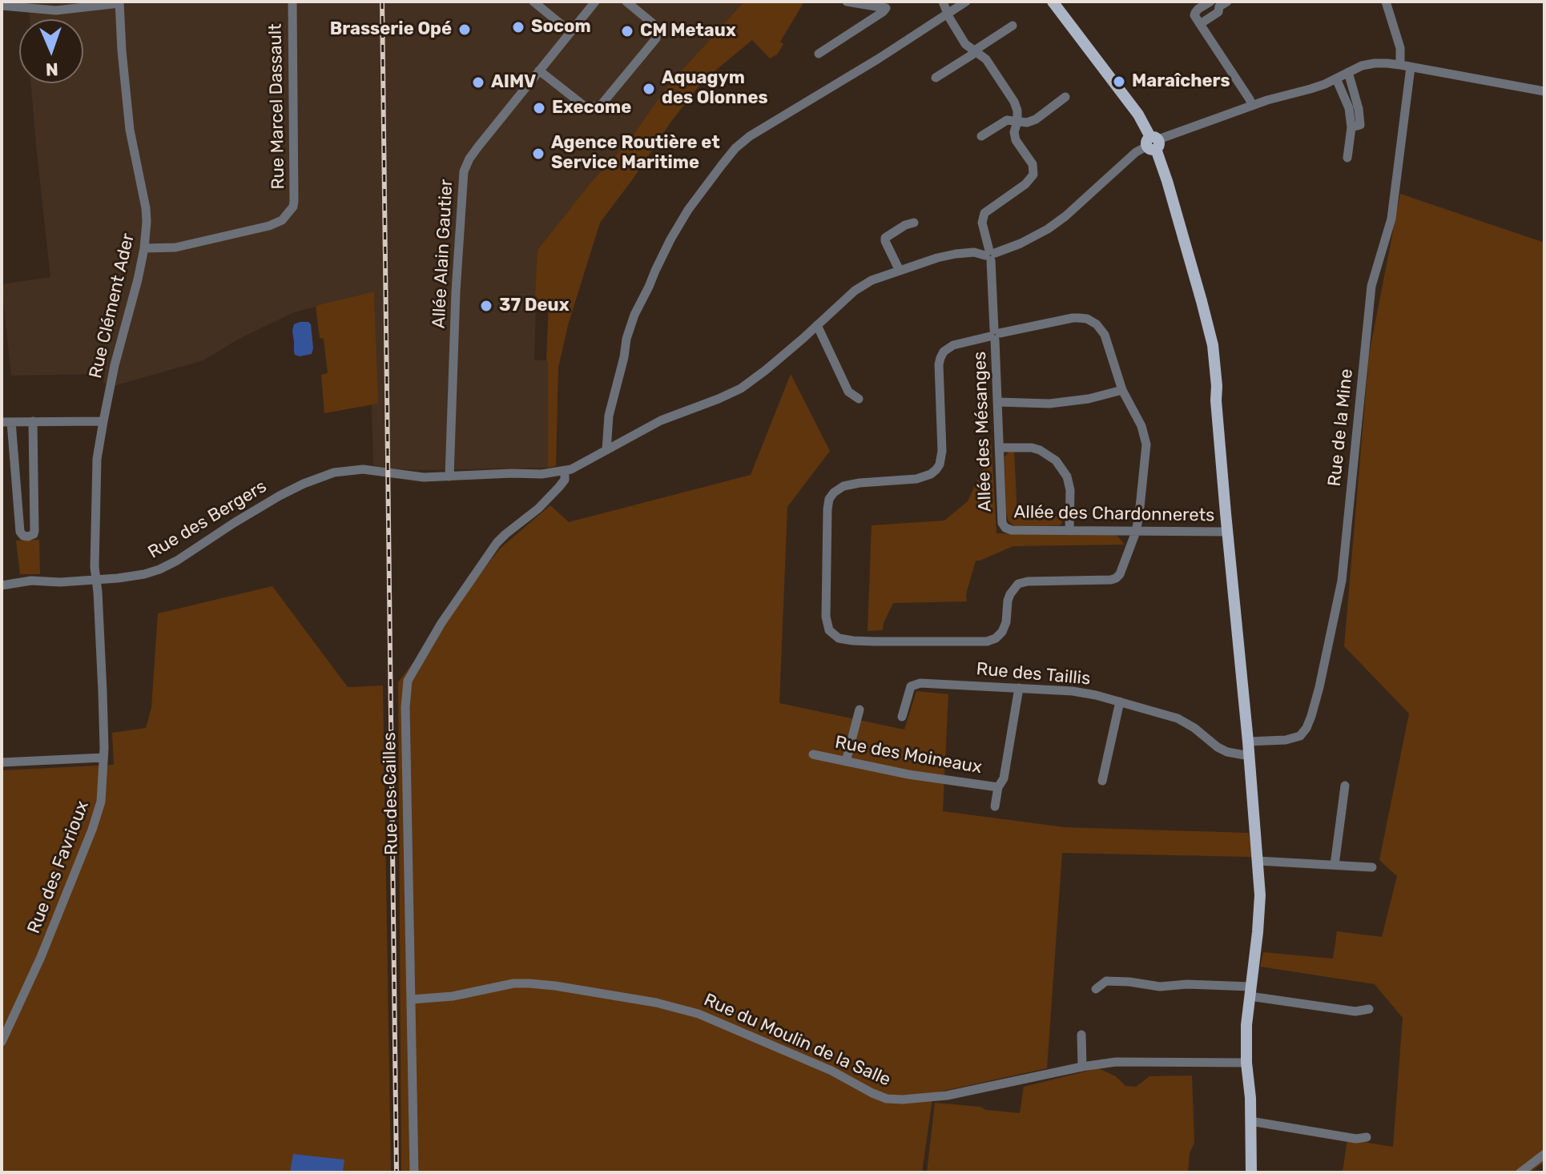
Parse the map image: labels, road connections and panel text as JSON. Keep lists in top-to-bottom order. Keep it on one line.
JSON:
{"streets":{"street":["Rue Marcel Dassault","Allée Alain Gautier","Rue Clément Ader","Rue de la Mine","Allée des Mésanges","Allée des Chardonnerets","Rue des Bergers","Rue des Taillis","Rue des Moineaux","Rue des Cailles","Rue des Favrioux","Rue du Moulin de la Salle"]},"crossings":[["Rue Marcel Dassault","Rue Clément Ader"],["Allée Alain Gautier","Rue des Bergers"],["Rue Clément Ader","Rue des Bergers"],["Rue Clément Ader","Rue des Favrioux"],["Allée des Mésanges","Allée des Chardonnerets"],["Rue des Bergers","Rue des Cailles"],["Rue des Bergers","Rue des Favrioux"],["Rue des Cailles","Rue du Moulin de la Salle"]],"places":["Socom","Brasserie Opé","CM Metaux","Maraîchers","AIMV","Aquagym des Olonnes","Execome","Agence Routière et Service Maritime","37 Deux"],"north":"bottom"}
